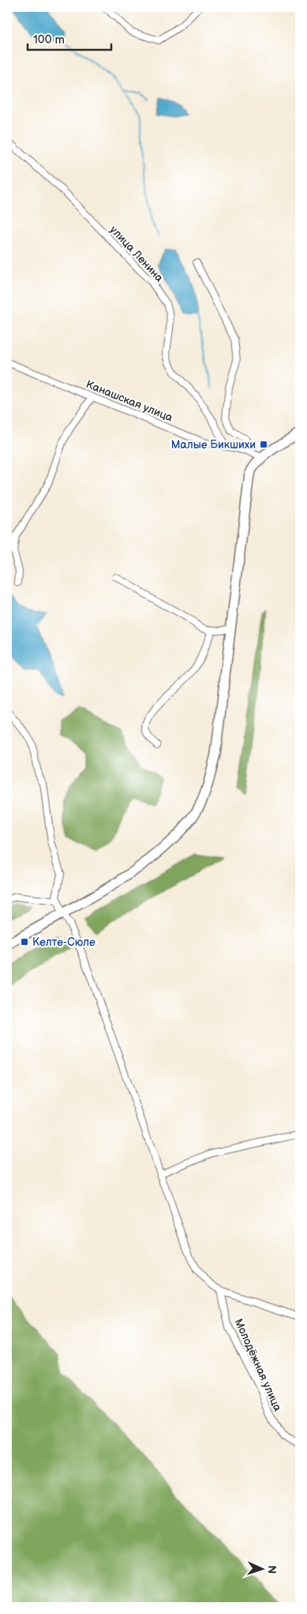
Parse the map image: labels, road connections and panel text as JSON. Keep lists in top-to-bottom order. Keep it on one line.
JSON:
{"streets":{"street":["улица Ленина","Канашская улица","Молодёжная улица"]},"crossings":[["улица Ленина","Канашская улица"]],"places":{"transit":["Малые Бикшихи","Келте-Сюле"]},"scale_bar":"100 m","north":"right"}
